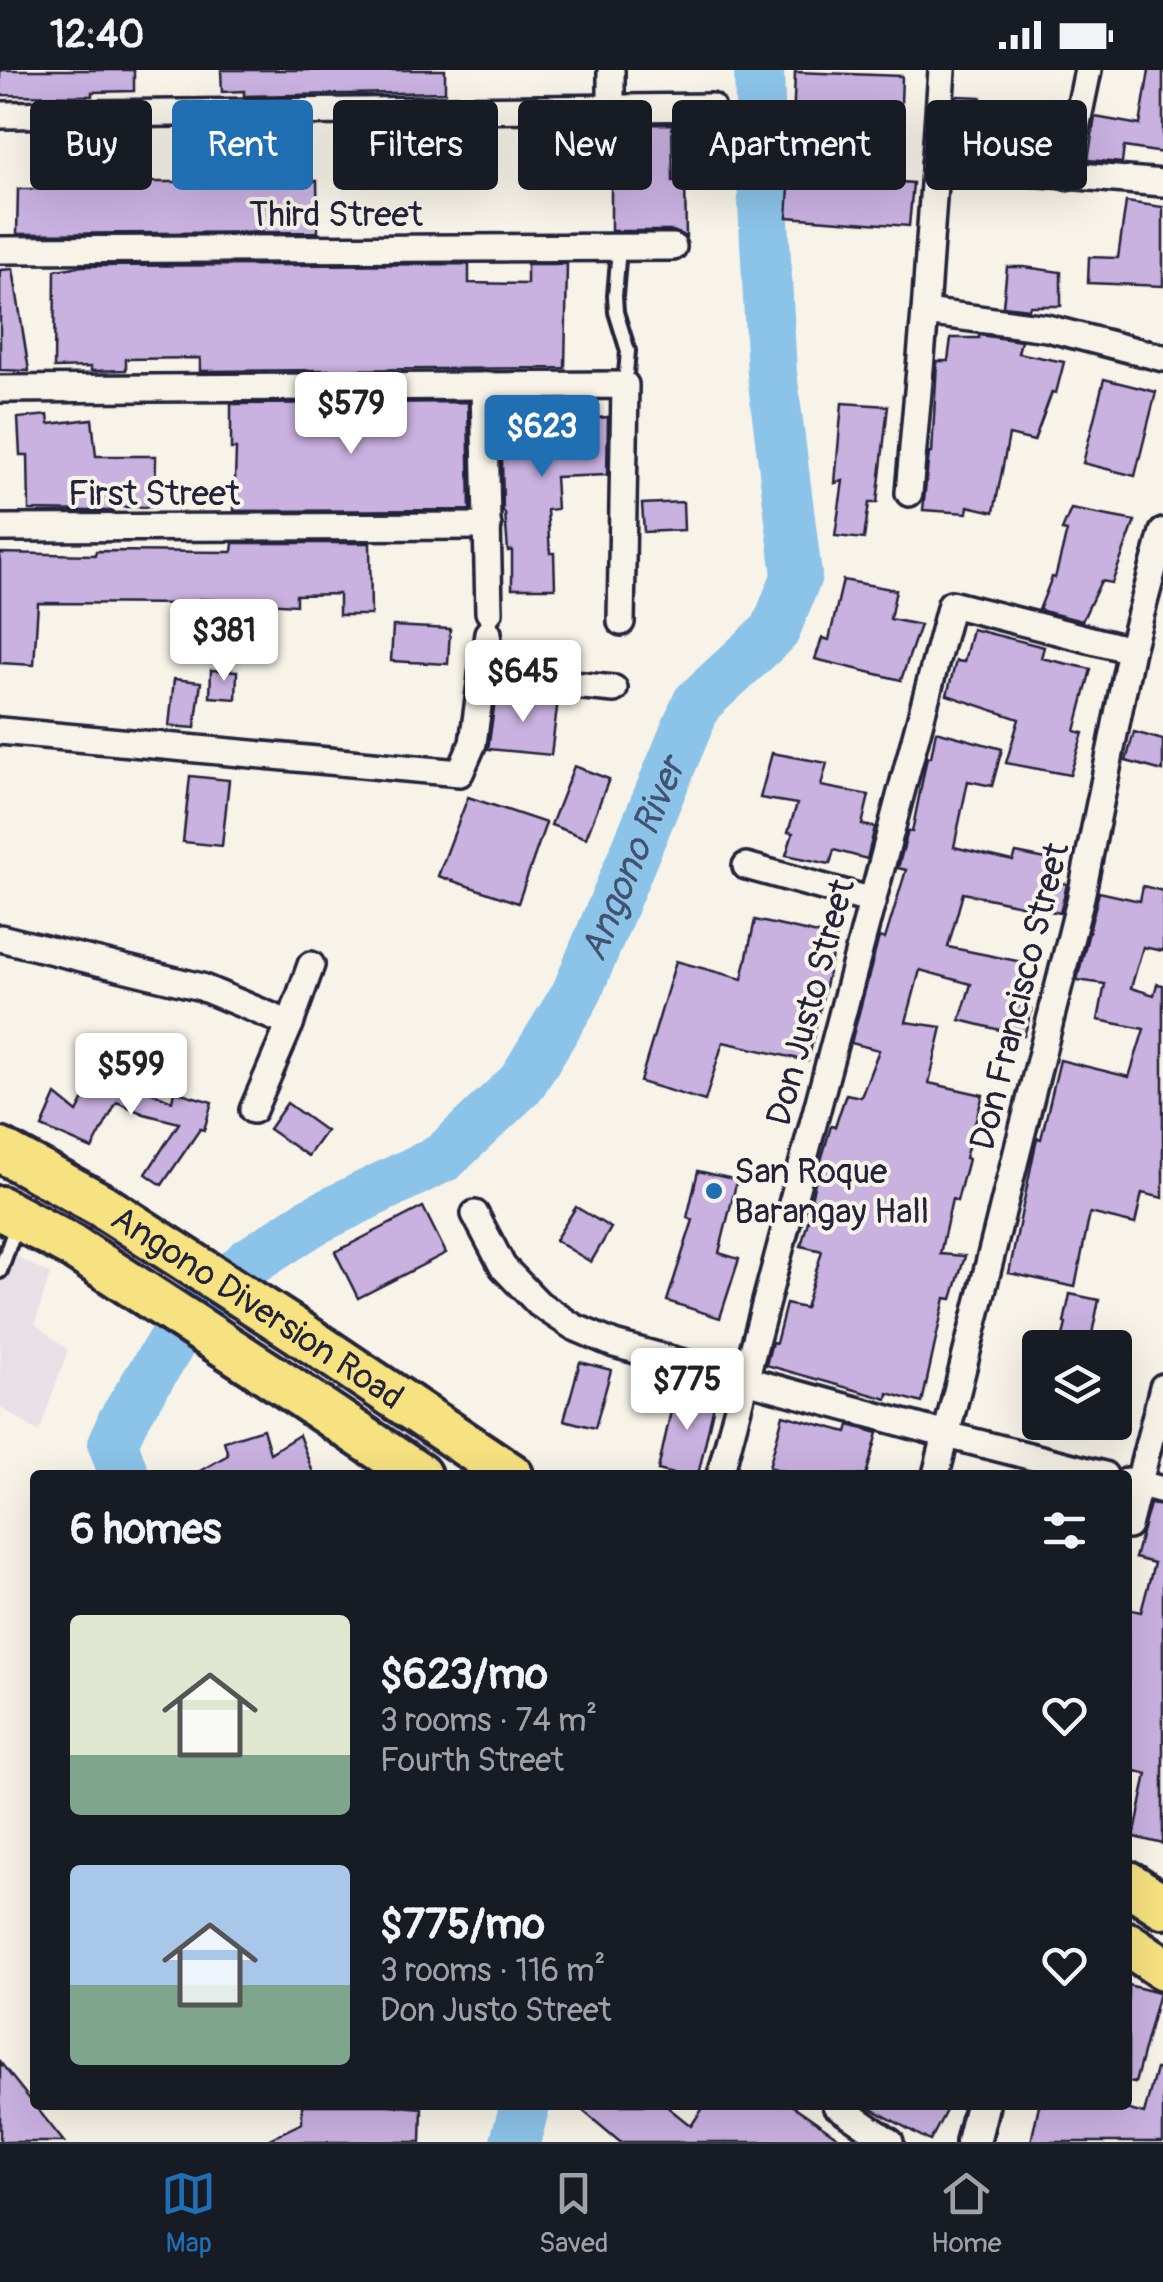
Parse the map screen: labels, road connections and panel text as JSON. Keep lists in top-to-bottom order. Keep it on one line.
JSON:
{"streets":{"main road":["Angono Diversion Road"],"street":["Third Street","First Street","Don Francisco Street","Don Justo Street"]},"crossings":[["Don Francisco Street","Don Justo Street"]],"water":["Angono River"],"places":["San Roque Barangay Hall"],"page":{"status":"12:40","chip":["Buy","Rent","Filters","New","Apartment","House"],"price":["$579","$623","$381","$645","$599","$775"],"heading":"6 homes","list":[{"name":"$623/mo","note":"3 rooms · 74 m² · Fourth Street"},{"name":"$775/mo","note":"3 rooms · 116 m² · Don Justo Street"}],"tabs":["Map","Saved","Home"]}}
